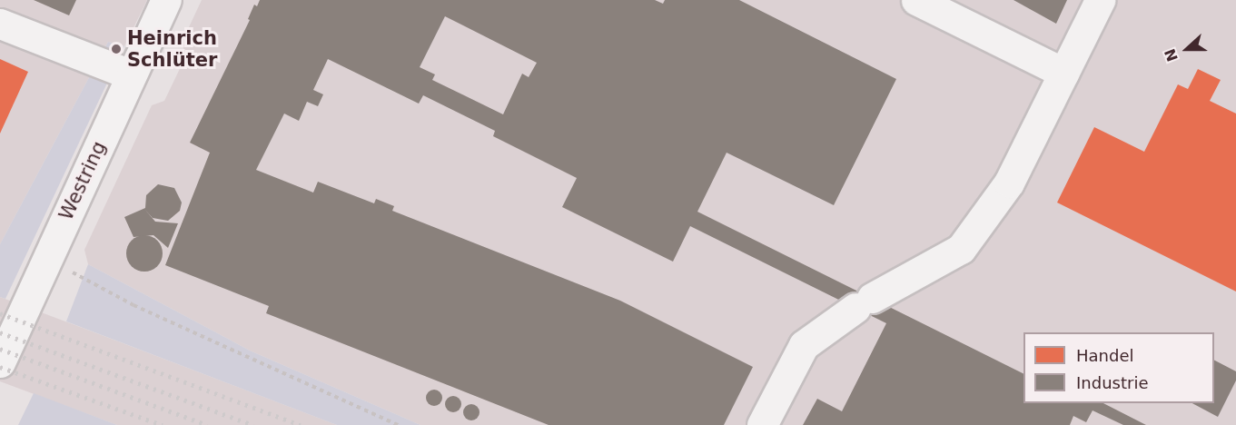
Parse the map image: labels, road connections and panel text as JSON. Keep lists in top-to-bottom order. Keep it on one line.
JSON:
{"streets":{"street":["Westring"]},"places":["Heinrich Schlüter"],"legend":["Handel","Industrie"],"north":"left"}
